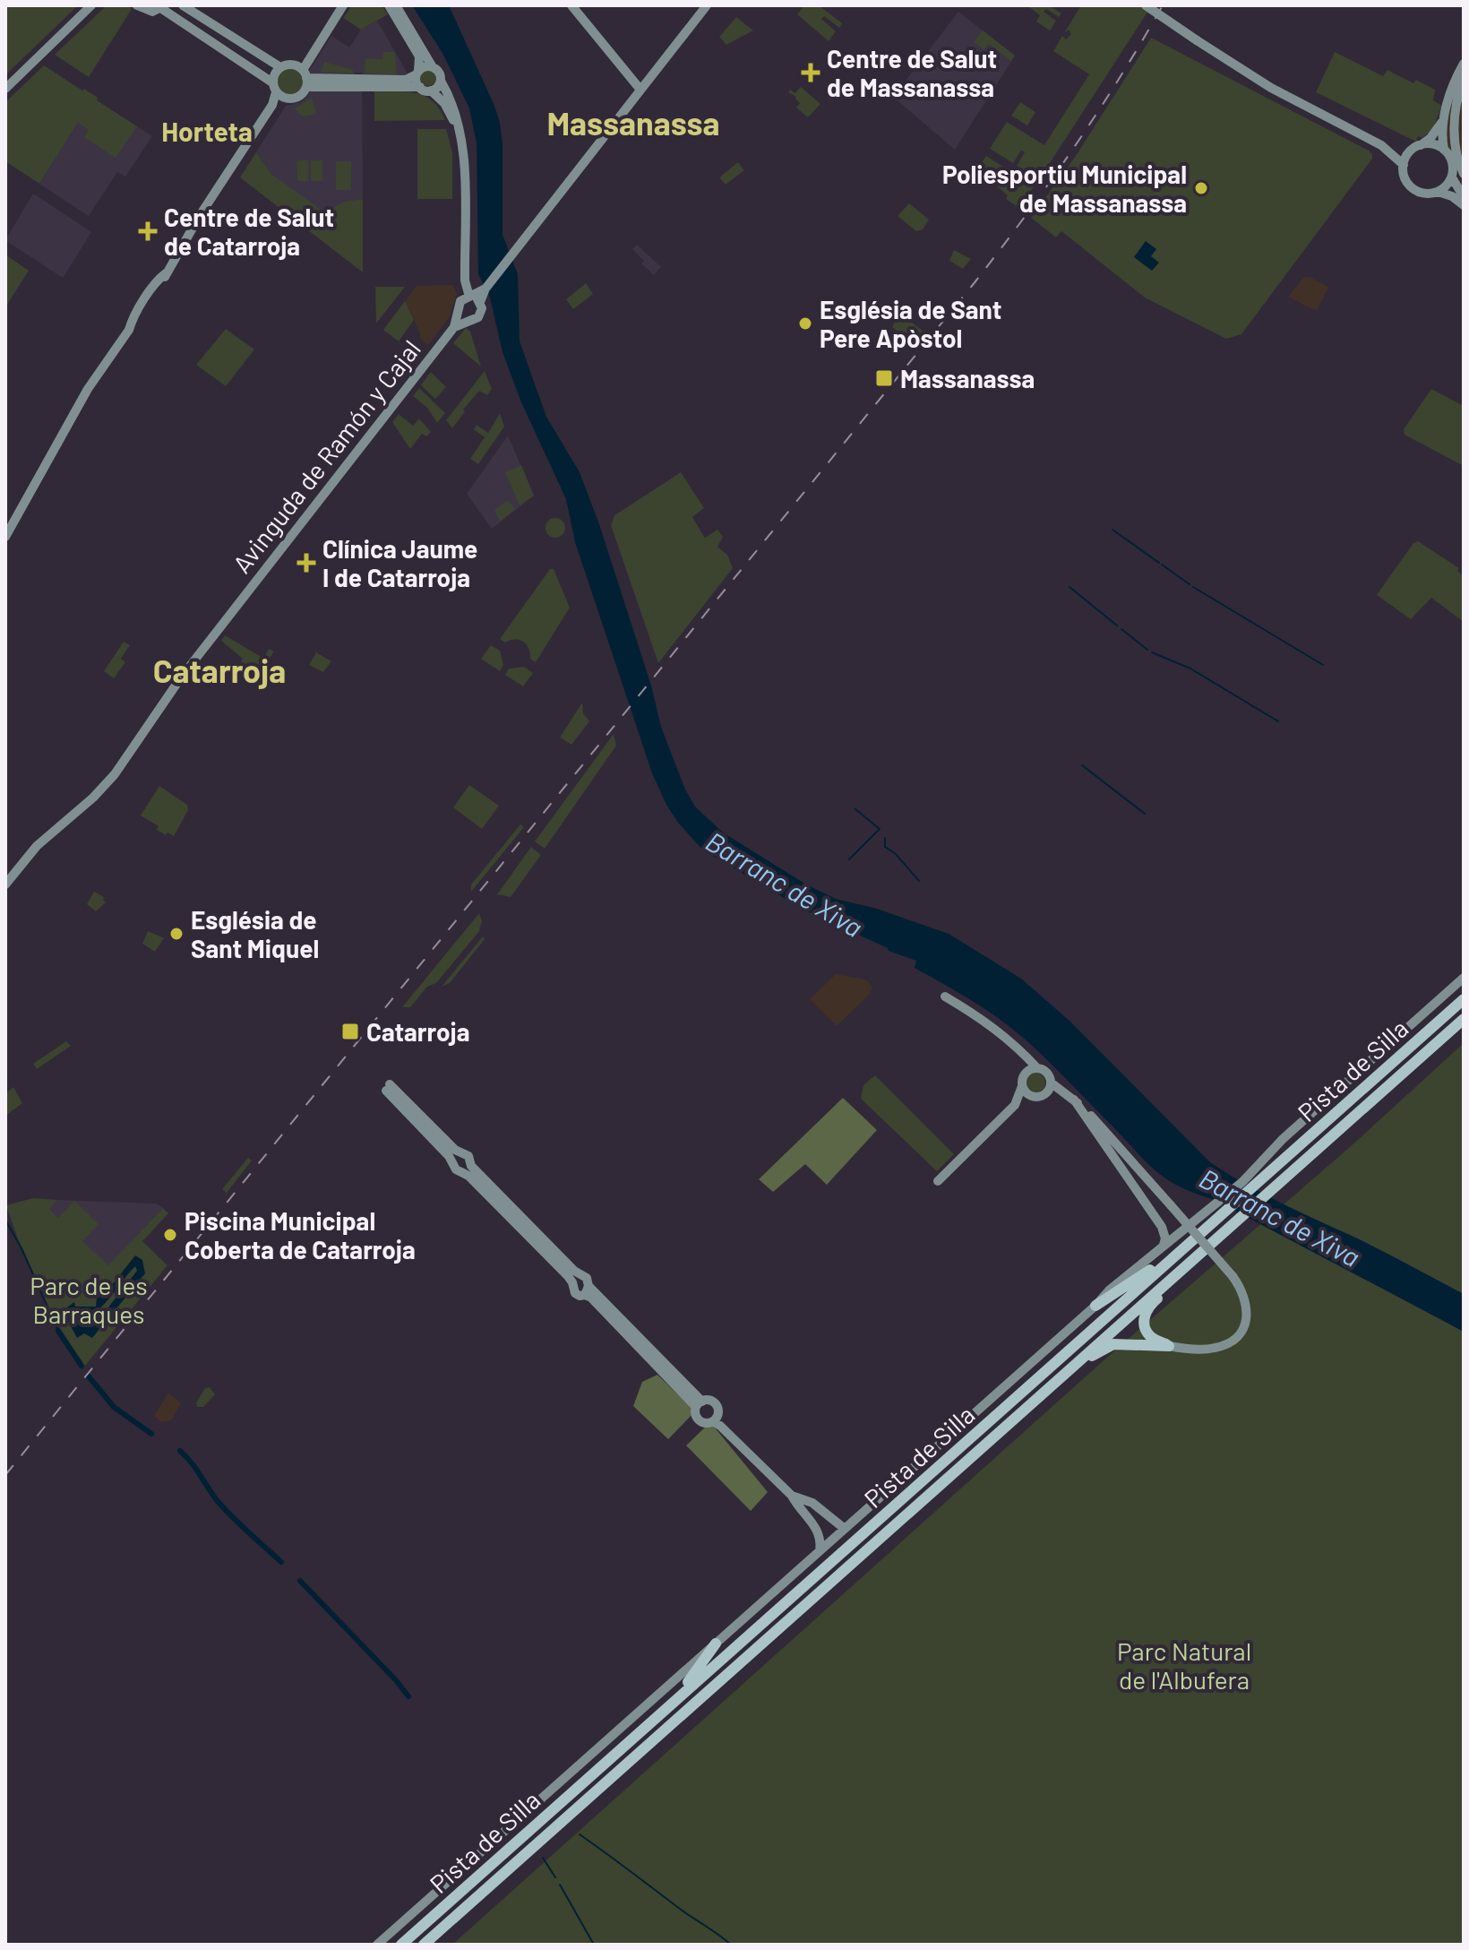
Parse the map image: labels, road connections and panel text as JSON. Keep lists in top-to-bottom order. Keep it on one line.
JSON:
{"streets":{"highway":["Pista de Silla"],"street":["Avinguda de Ramón y Cajal"]},"districts":["Massanassa","Horteta","Catarroja"],"water":["Barranc de Xiva"],"parks":["Parc de les Barraques","Parc Natural de l'Albufera"],"places":{"health":["Centre de Salut de Massanassa","Centre de Salut de Catarroja","Clínica Jaume I de Catarroja"],"other":["Poliesportiu Municipal de Massanassa","Església de Sant Pere Apòstol","Església de Sant Miquel","Piscina Municipal Coberta de Catarroja"],"transit":["Massanassa","Catarroja"]}}
